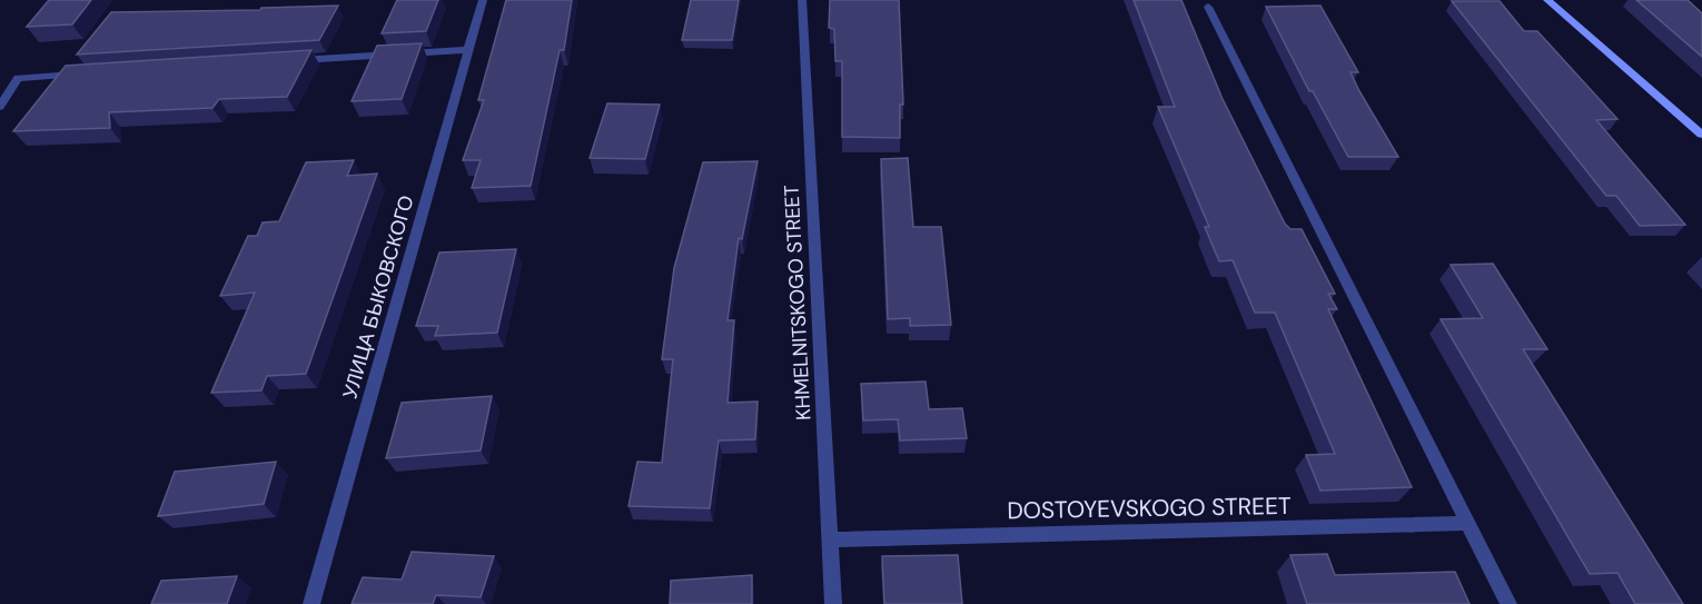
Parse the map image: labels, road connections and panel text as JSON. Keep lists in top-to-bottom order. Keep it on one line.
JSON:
{"streets":{"street":["УЛИЦА БЫКОВСКОГО","KHMELNITSKOGO STREET","DOSTOYEVSKOGO STREET"]},"crossings":[["KHMELNITSKOGO STREET","DOSTOYEVSKOGO STREET"]]}
